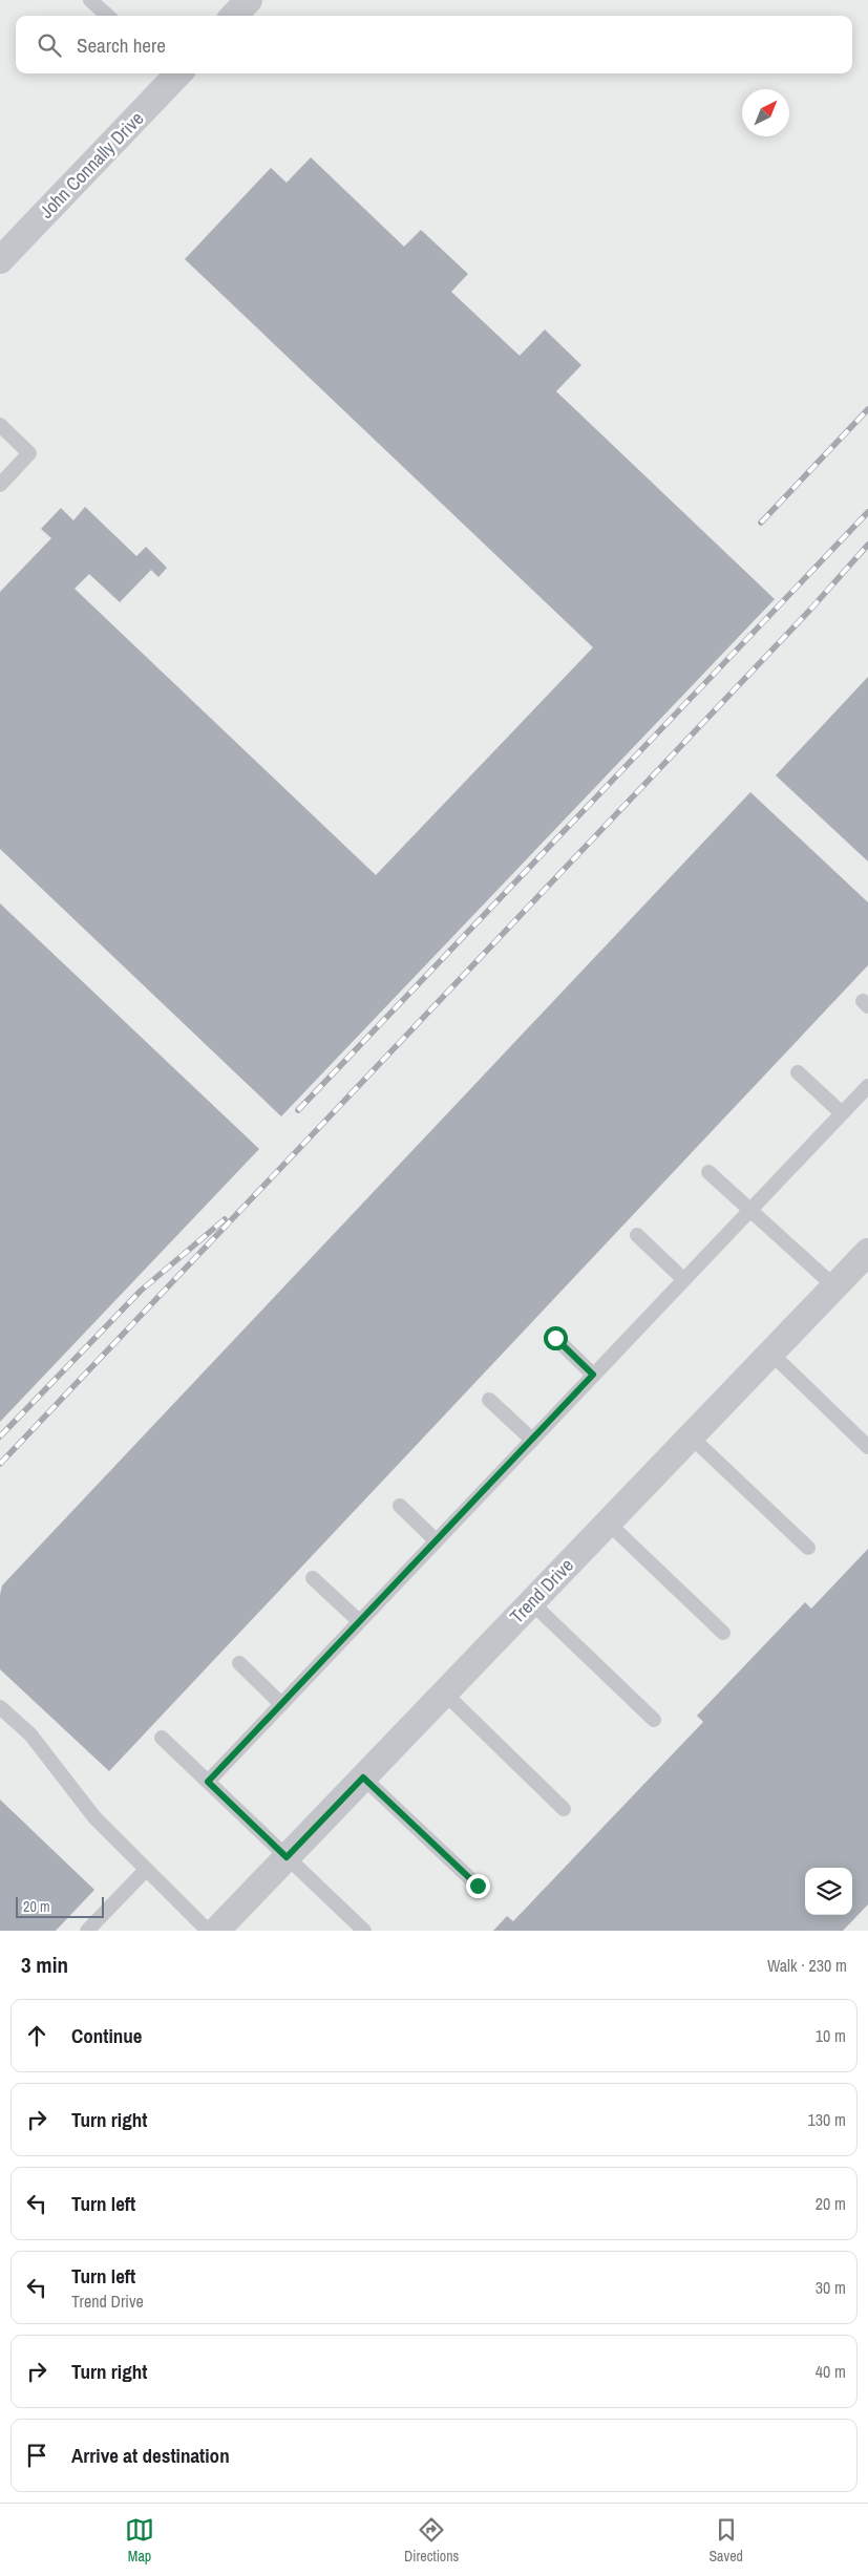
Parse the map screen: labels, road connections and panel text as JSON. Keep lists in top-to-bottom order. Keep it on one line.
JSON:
{"streets":{"street":["John Connally Drive","Trend Drive"]},"scale_bar":"20 m","north":"top right","page":{"search":"Search here","scale":"20 m","heading":["3 min","Walk · 230 m"],"list":[["Continue","10 m"],["Turn right","130 m"],["Turn left","20 m"],["Turn left","Trend Drive","30 m"],["Turn right","40 m"],"Arrive at destination"],"nav":["Map","Directions","Saved"]}}
